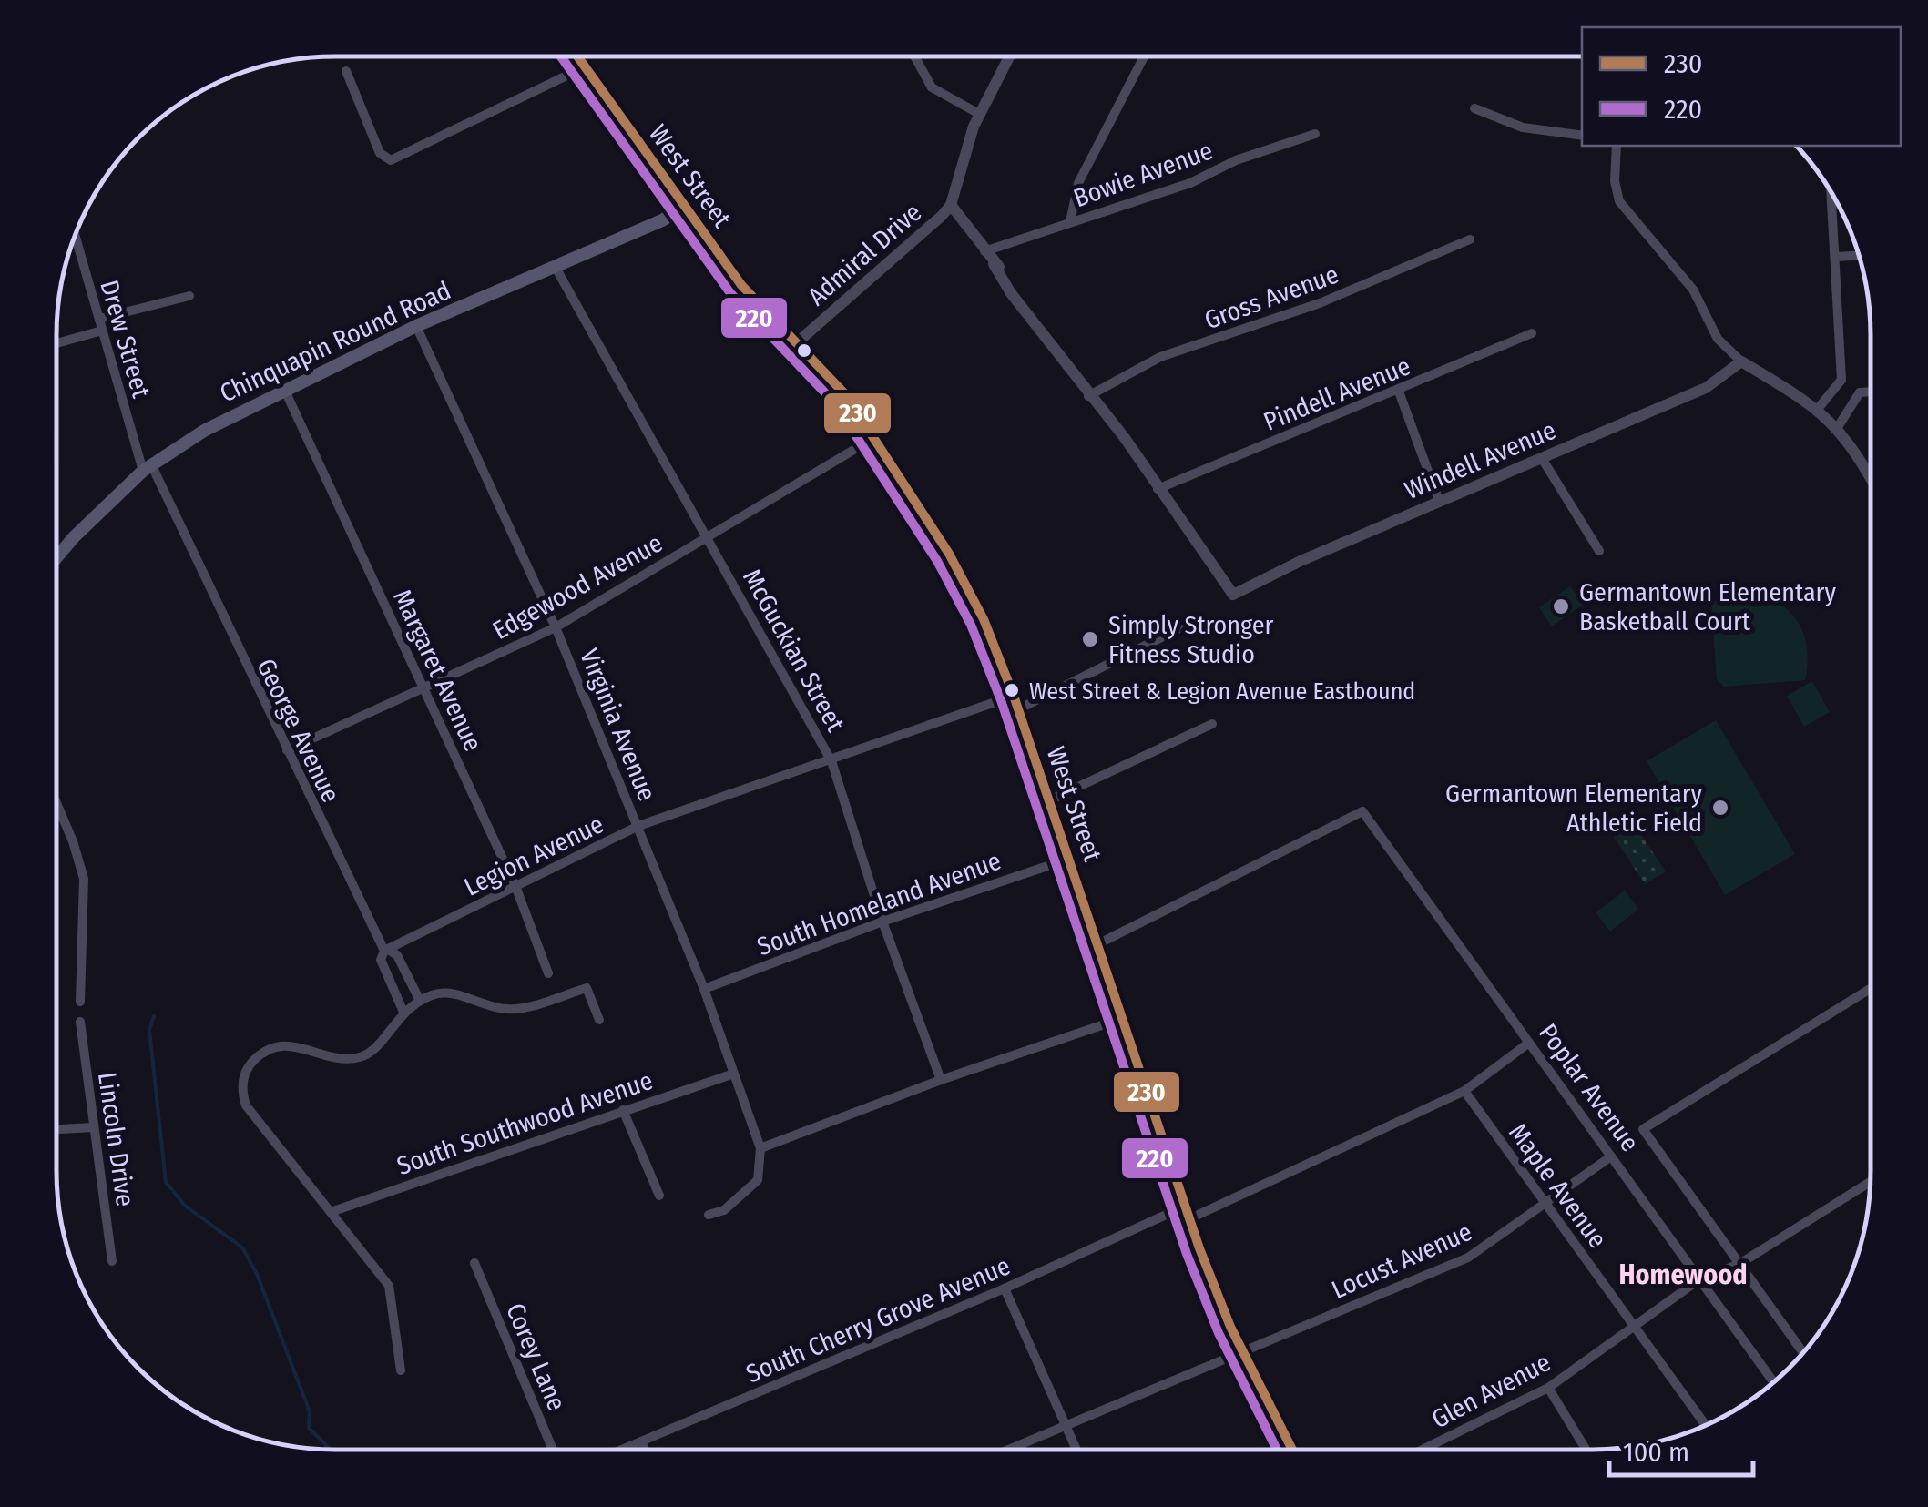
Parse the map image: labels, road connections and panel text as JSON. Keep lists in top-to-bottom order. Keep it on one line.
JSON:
{"streets":{"main road":["West Street","Chinquapin Round Road"],"street":["Bowie Avenue","Admiral Drive","Gross Avenue","Drew Street","Pindell Avenue","Windell Avenue","Edgewood Avenue","McGuckian Street","Margaret Avenue","Virginia Avenue","George Avenue","Legion Avenue","South Homeland Avenue","Poplar Avenue","South Southwood Avenue","Lincoln Drive","Maple Avenue","Locust Avenue","South Cherry Grove Avenue","Corey Lane","Glen Avenue"]},"crossings":[["West Street","Admiral Drive"],["West Street","Chinquapin Round Road"],["West Street","Edgewood Avenue"],["West Street","Legion Avenue"],["West Street","South Homeland Avenue"],["West Street","Poplar Avenue"],["West Street","Locust Avenue"],["West Street","South Cherry Grove Avenue"],["Drew Street","Chinquapin Round Road"],["Drew Street","George Avenue"],["Chinquapin Round Road","McGuckian Street"],["Chinquapin Round Road","Margaret Avenue"],["Chinquapin Round Road","Virginia Avenue"],["Chinquapin Round Road","George Avenue"],["Pindell Avenue","Windell Avenue"],["Edgewood Avenue","McGuckian Street"],["Edgewood Avenue","Margaret Avenue"],["Edgewood Avenue","Virginia Avenue"],["Edgewood Avenue","George Avenue"],["McGuckian Street","Legion Avenue"],["McGuckian Street","South Homeland Avenue"],["Margaret Avenue","Legion Avenue"],["Virginia Avenue","Legion Avenue"],["Virginia Avenue","South Homeland Avenue"],["Virginia Avenue","South Southwood Avenue"],["George Avenue","Legion Avenue"],["Poplar Avenue","Locust Avenue"],["Poplar Avenue","South Cherry Grove Avenue"],["Poplar Avenue","Glen Avenue"],["Maple Avenue","Locust Avenue"],["Maple Avenue","South Cherry Grove Avenue"],["Maple Avenue","Glen Avenue"]],"districts":["Homewood"],"places":["Germantown Elementary Basketball Court","Simply Stronger Fitness Studio","West Street & Legion Avenue Eastbound","Germantown Elementary Athletic Field"],"lines":["transit line 230","transit line 220"],"legend":["230","220"],"scale_bar":"100 m"}
